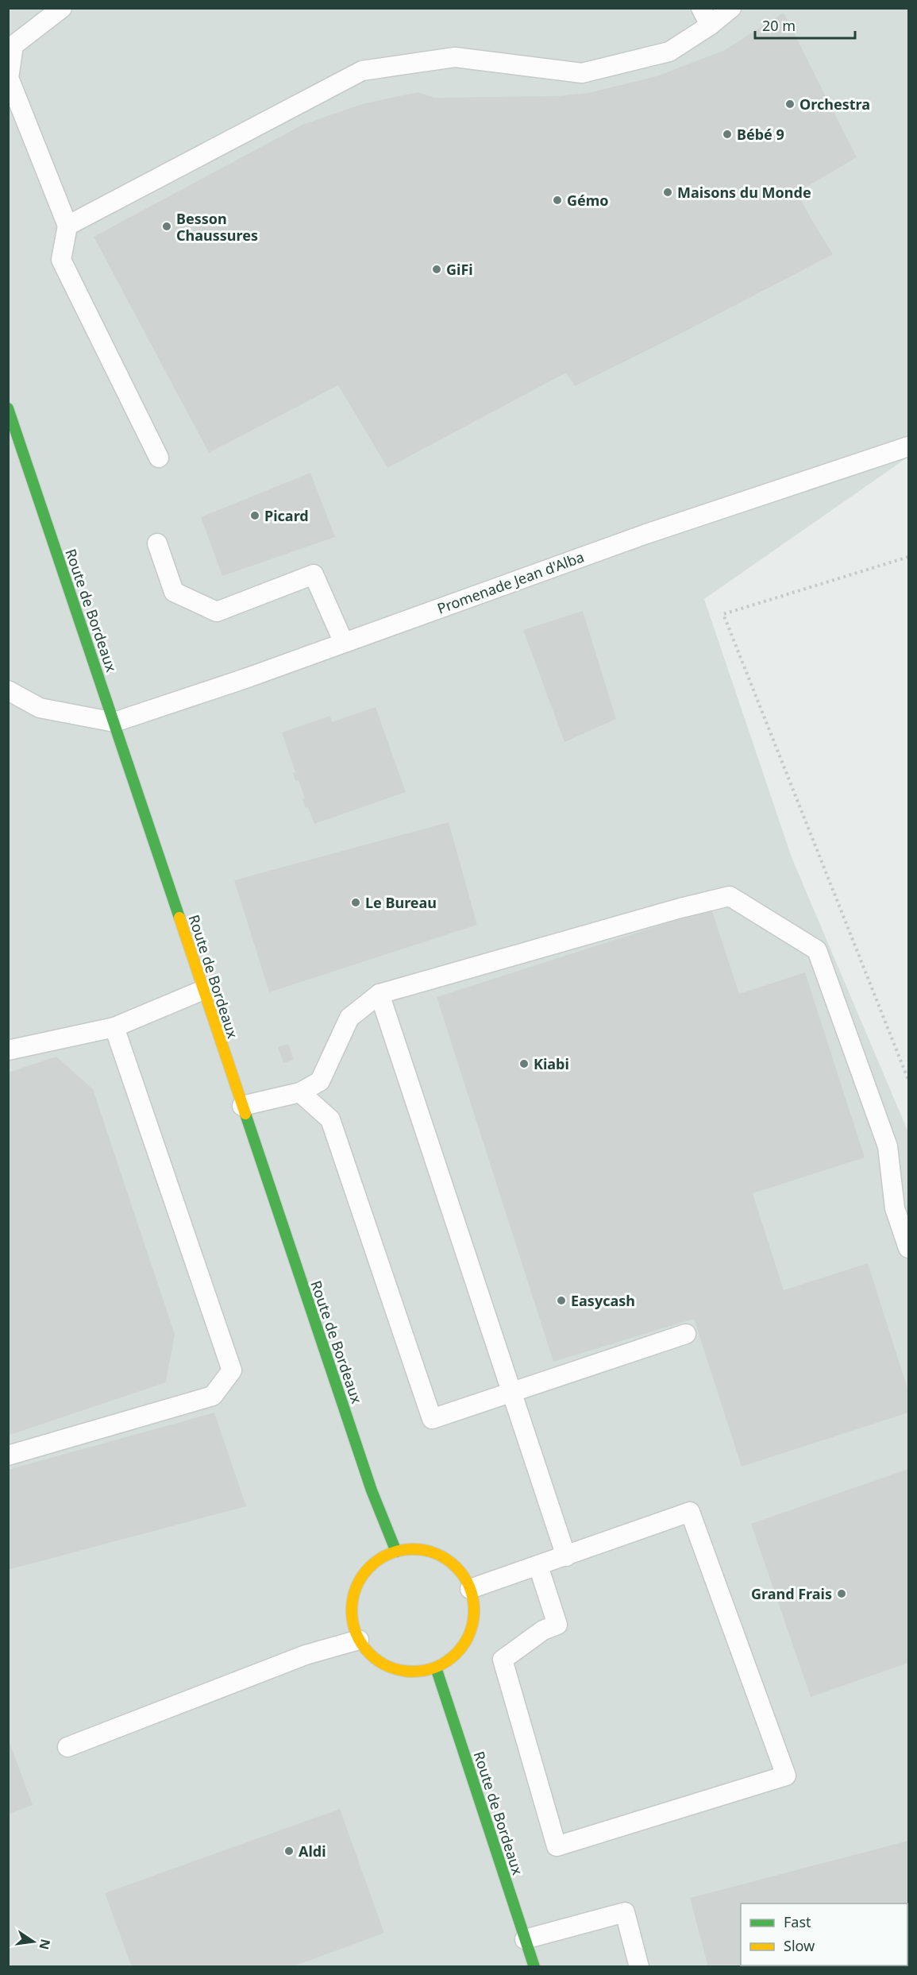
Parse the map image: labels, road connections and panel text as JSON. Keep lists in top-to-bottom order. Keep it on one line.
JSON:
{"streets":{"main road":["Route de Bordeaux"],"lane":["Promenade Jean d'Alba"]},"crossings":[["Promenade Jean d'Alba","Route de Bordeaux"]],"places":["Orchestra","Bébé 9","Maisons du Monde","Gémo","Besson Chaussures","GiFi","Picard","Le Bureau","Kiabi","Easycash","Grand Frais","Aldi"],"legend":["Fast","Slow"],"scale_bar":"20 m","north":"right"}
